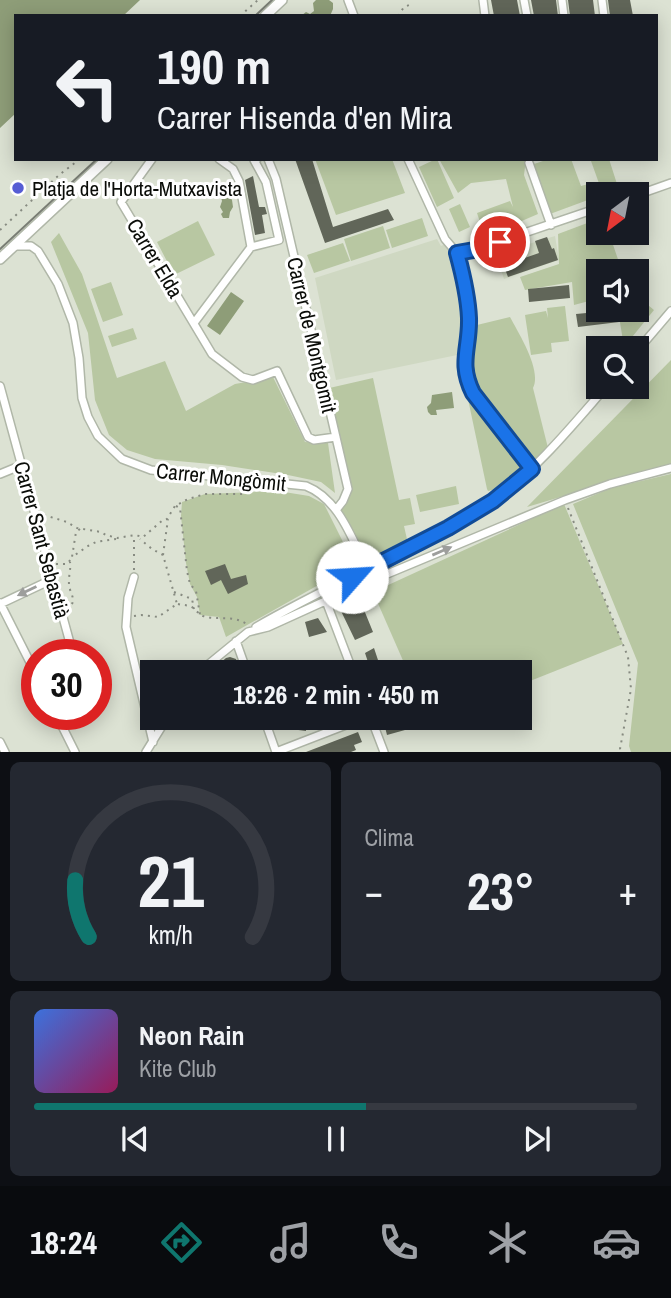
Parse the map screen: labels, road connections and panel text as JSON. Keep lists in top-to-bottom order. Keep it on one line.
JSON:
{"streets":{"street":["Carrer Elda","Carrer de Montgomit","Carrer Mongòmit","Carrer Sant Sebastià"]},"crossings":[["Carrer de Montgomit","Carrer Mongòmit"]],"places":["Platja de l'Horta-Mutxavista"],"north":"bottom left","page":{"turn":["190 m","Carrer Hisenda d'en Mira"],"limit":"30","trip":"18:26 · 2 min · 450 m","tile":"Clima","heat":["−","23°","+"],"song":["Neon Rain","Kite Club"],"tabs":"18:24","gauge":["21","km/h"]}}
